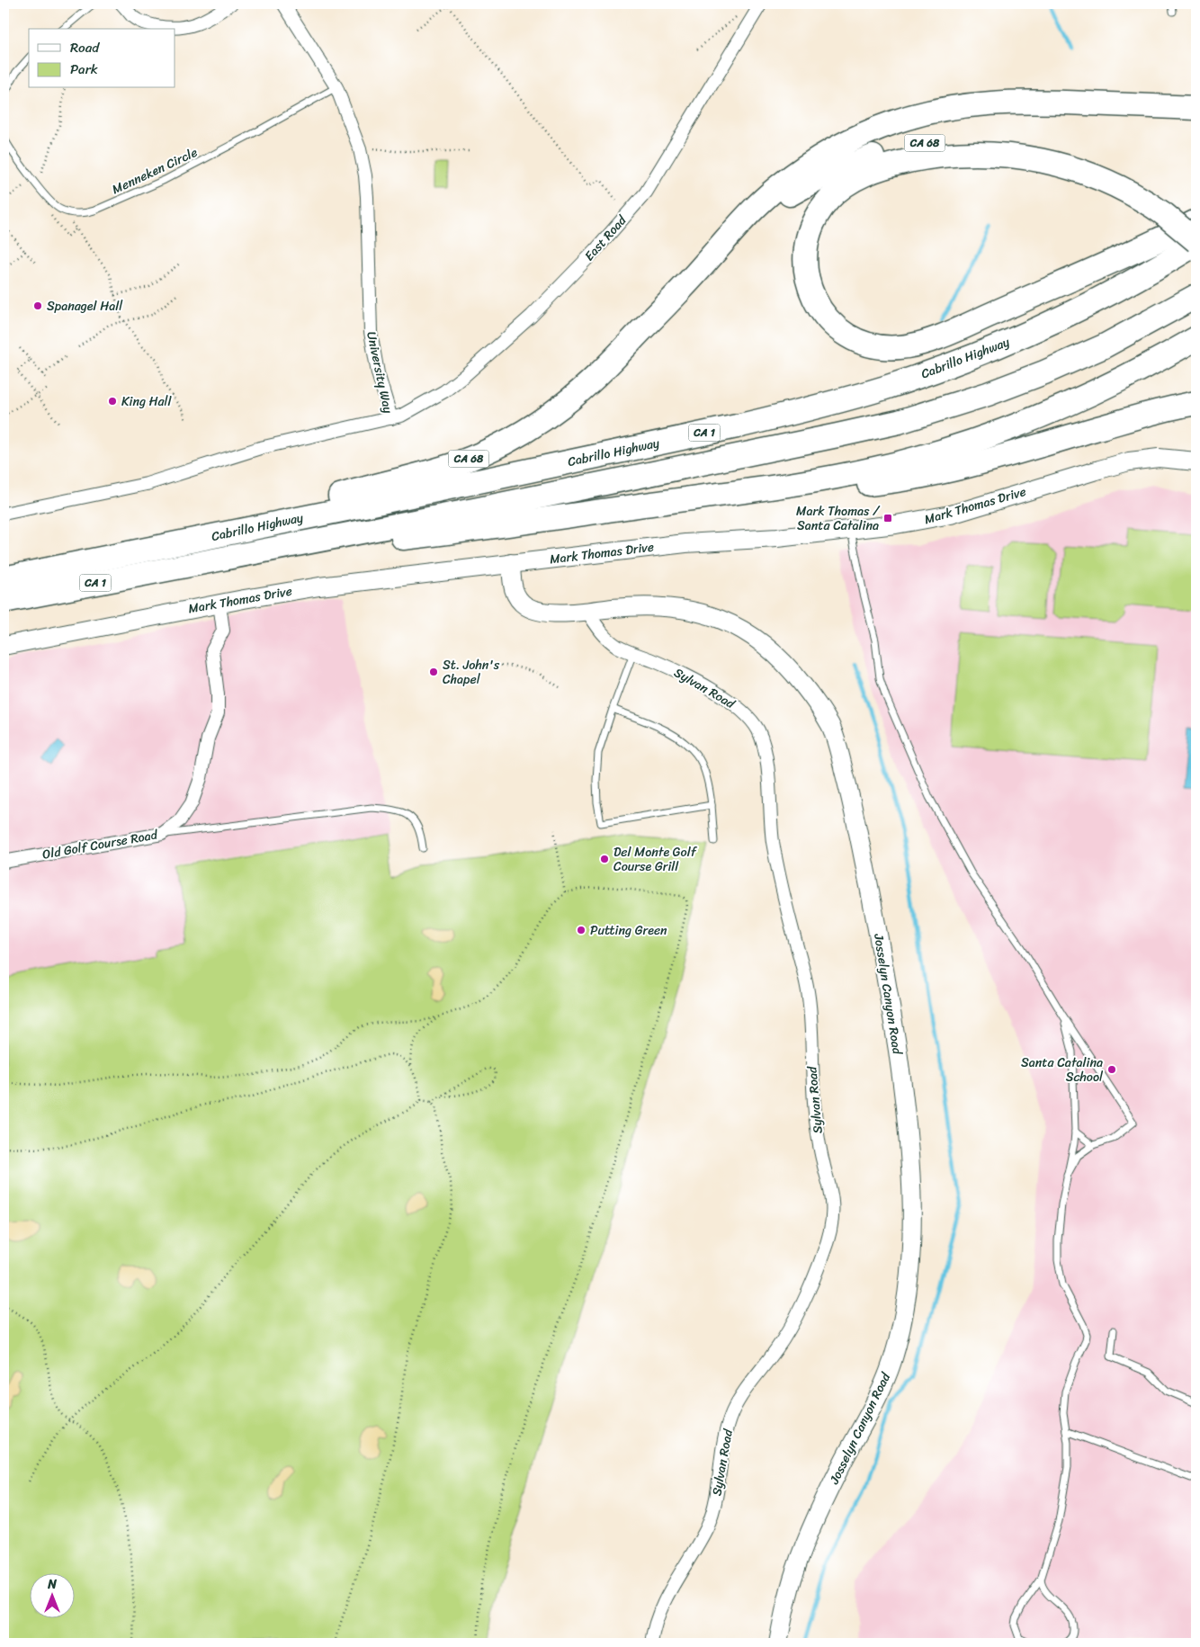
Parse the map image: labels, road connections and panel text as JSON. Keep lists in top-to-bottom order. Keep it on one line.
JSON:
{"streets":{"highway":["CA 68","Cabrillo Highway","CA 1"],"street":["East Road","University Way","Mark Thomas Drive","Sylvan Road","Old Golf Course Road","Josselyn Canyon Road"],"lane":["Menneken Circle"]},"crossings":[["CA 68","Cabrillo Highway"],["Menneken Circle","University Way"],["East Road","University Way"],["Mark Thomas Drive","Old Golf Course Road"],["Mark Thomas Drive","Josselyn Canyon Road"],["Sylvan Road","Josselyn Canyon Road"]],"places":{"other":["Spanagel Hall","King Hall","St. John's Chapel","Del Monte Golf Course Grill","Putting Green","Santa Catalina School"],"transit":["Mark Thomas / Santa Catalina"]},"legend":["Road","Park"],"north":"top"}
